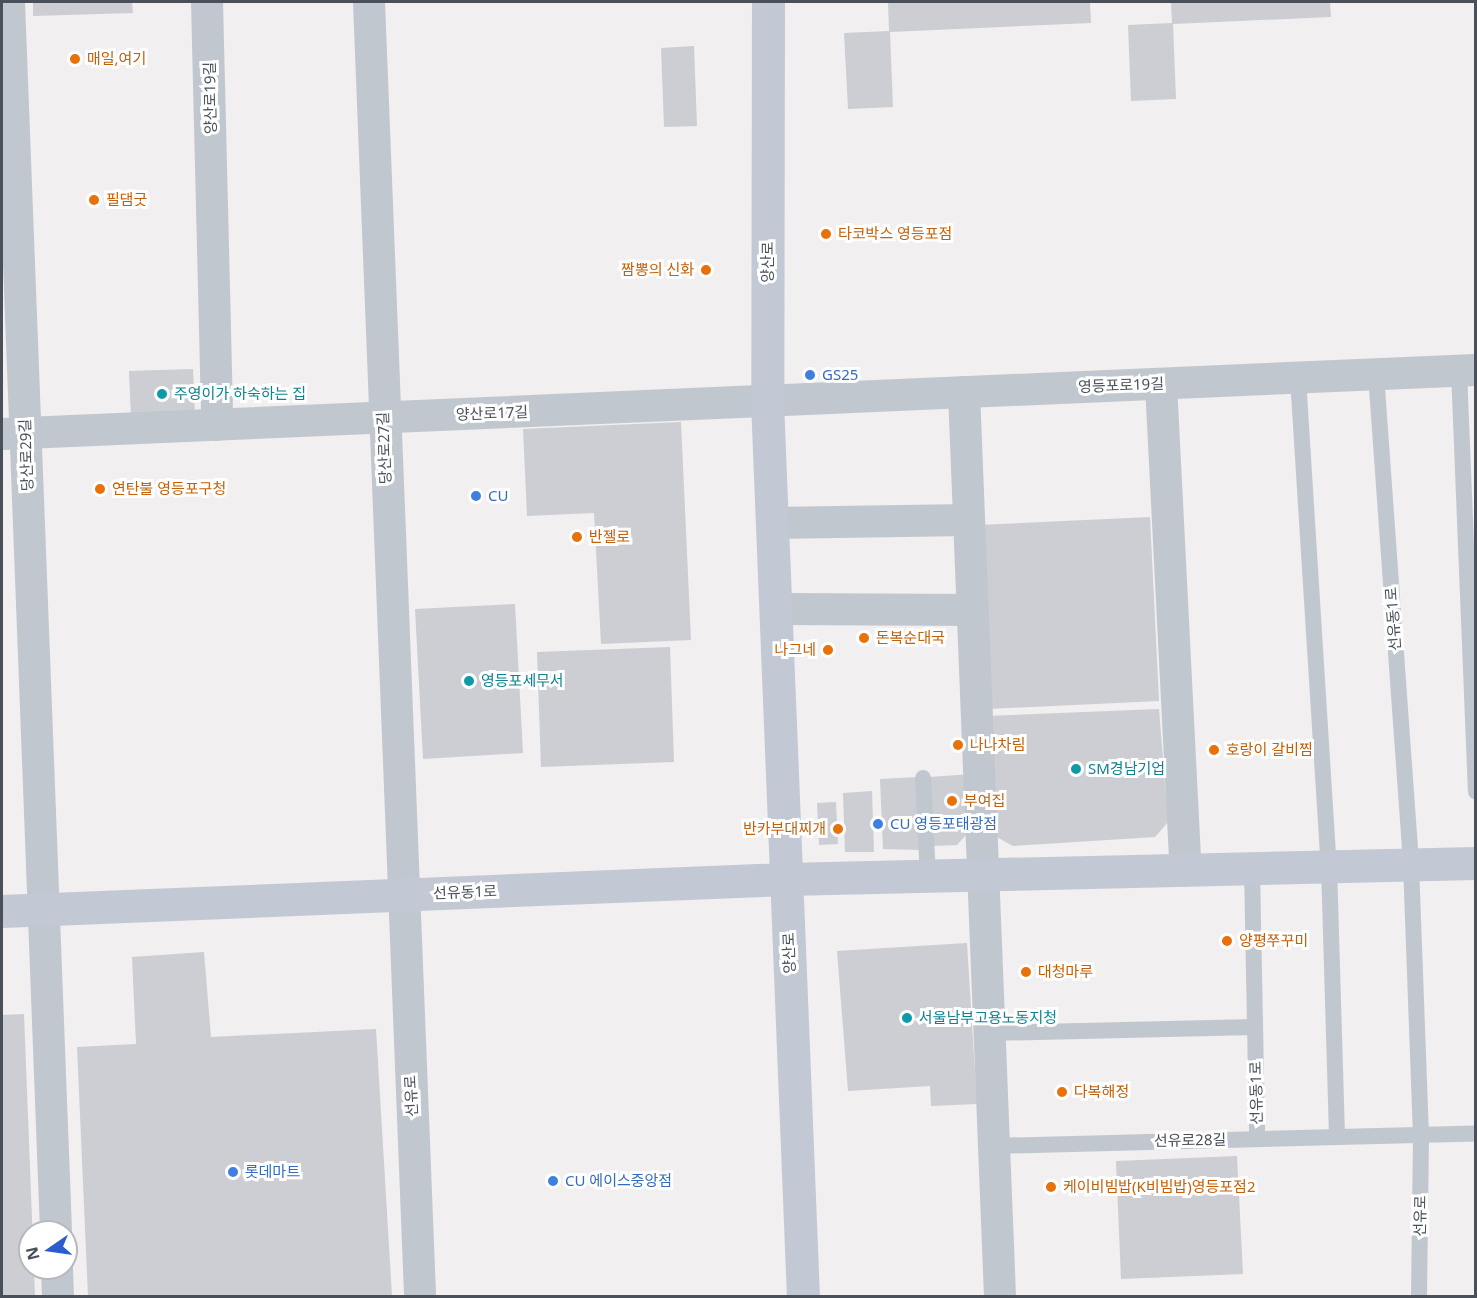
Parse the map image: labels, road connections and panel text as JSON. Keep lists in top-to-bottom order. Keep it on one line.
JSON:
{"streets":{"street":["양산로19길","양산로","영등포로19길","양산로17길","당산로27길","당산로29길","선유동1로","선유로"],"lane":["선유로28길"]},"crossings":[["양산로19길","양산로17길"],["양산로","영등포로19길"],["양산로","양산로17길"],["양산로","선유동1로"],["영등포로19길","양산로17길"],["영등포로19길","선유동1로"],["양산로17길","당산로27길"],["양산로17길","당산로29길"],["당산로27길","선유동1로"],["당산로27길","선유로"],["당산로29길","선유동1로"],["선유동1로","선유로"],["선유동1로","선유로28길"],["선유로","선유로28길"]],"places":["매일,여기","필댐굿","타코박스 영등포점","짬뽕의 신화","GS25","주영이가 하숙하는 집","연탄불 영등포구청","CU","반젤로","돈복순대국","나그네","영등포세무서","나나차림","호랑이 갈비찜","SM경남기업","부여집","CU 영등포태광점","반카부대찌개","양평쭈꾸미","대청마루","서울남부고용노동지청","다복해정","롯데마트","CU 에이스중앙점","케이비빔밥(K비빔밥)영등포점2"],"north":"left"}
